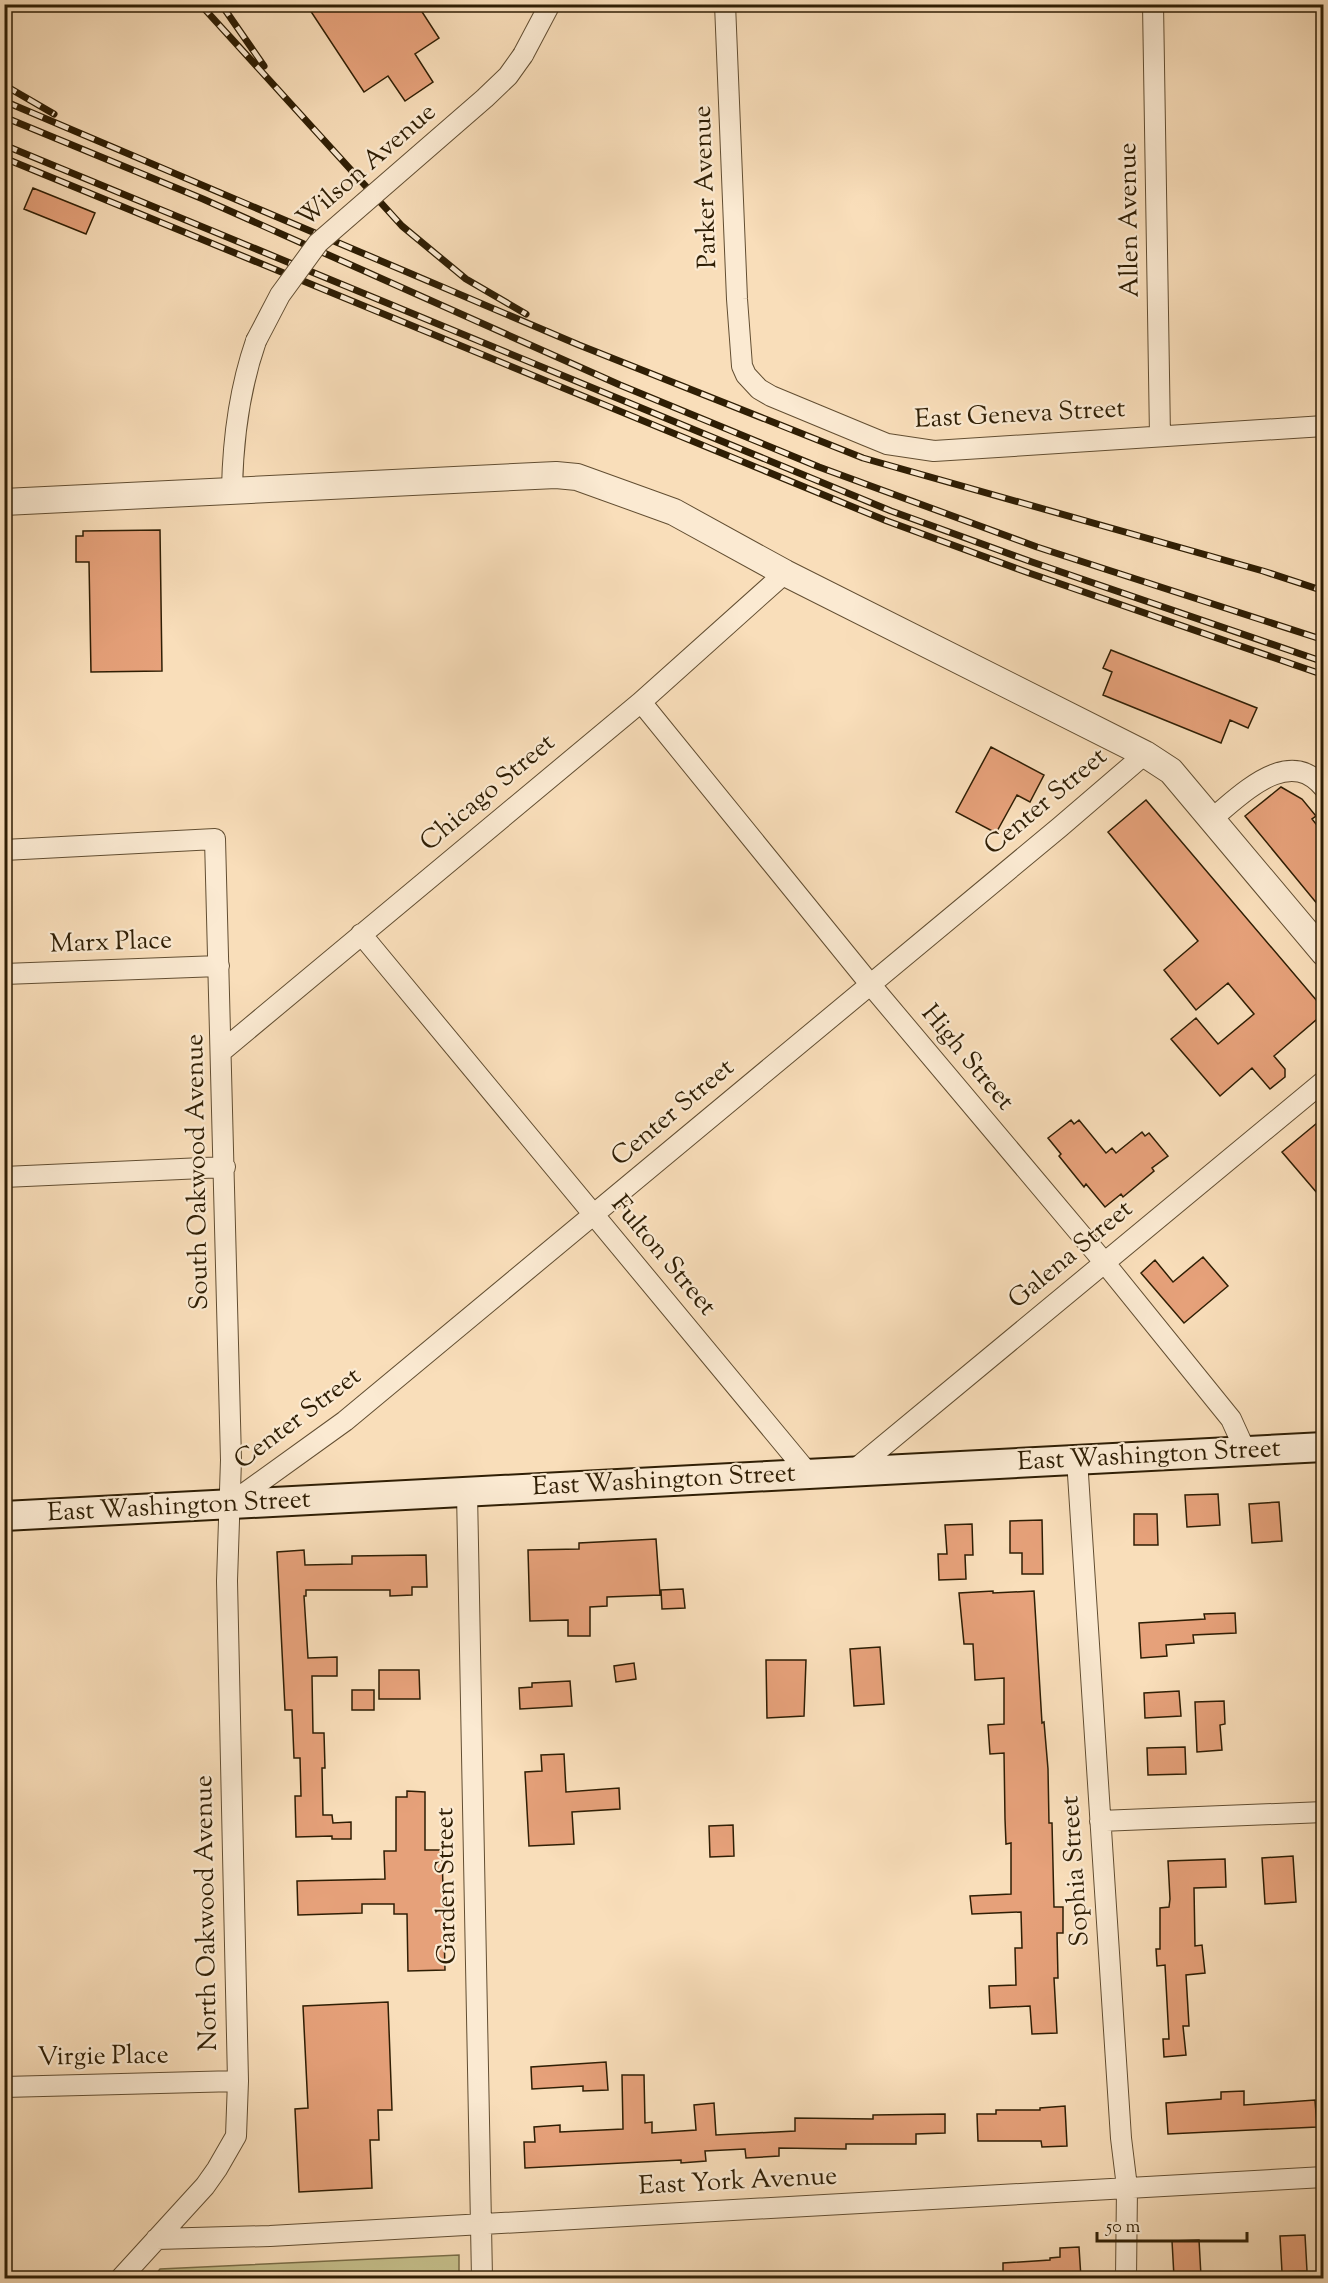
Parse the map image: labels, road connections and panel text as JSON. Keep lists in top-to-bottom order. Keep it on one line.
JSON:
{"streets":{"main road":["East Washington Street"],"street":["Wilson Avenue","Parker Avenue","Allen Avenue","East Geneva Street","Chicago Street","Center Street","Marx Place","High Street","South Oakwood Avenue","Galena Street","Fulton Street","Sophia Street","Garden Street","North Oakwood Avenue","Virgie Place","East York Avenue"]},"crossings":[["Parker Avenue","East Geneva Street"],["Allen Avenue","East Geneva Street"],["Chicago Street","High Street"],["Chicago Street","South Oakwood Avenue"],["Chicago Street","Fulton Street"],["Center Street","High Street"],["Center Street","South Oakwood Avenue"],["Center Street","Fulton Street"],["Center Street","East Washington Street"],["Center Street","North Oakwood Avenue"],["Marx Place","South Oakwood Avenue"],["High Street","Galena Street"],["High Street","East Washington Street"],["South Oakwood Avenue","East Washington Street"],["South Oakwood Avenue","North Oakwood Avenue"],["Galena Street","East Washington Street"],["Fulton Street","East Washington Street"],["East Washington Street","Sophia Street"],["East Washington Street","Garden Street"],["East Washington Street","North Oakwood Avenue"],["Sophia Street","East York Avenue"],["Garden Street","East York Avenue"],["North Oakwood Avenue","Virgie Place"],["North Oakwood Avenue","East York Avenue"]],"scale_bar":"50 m"}
